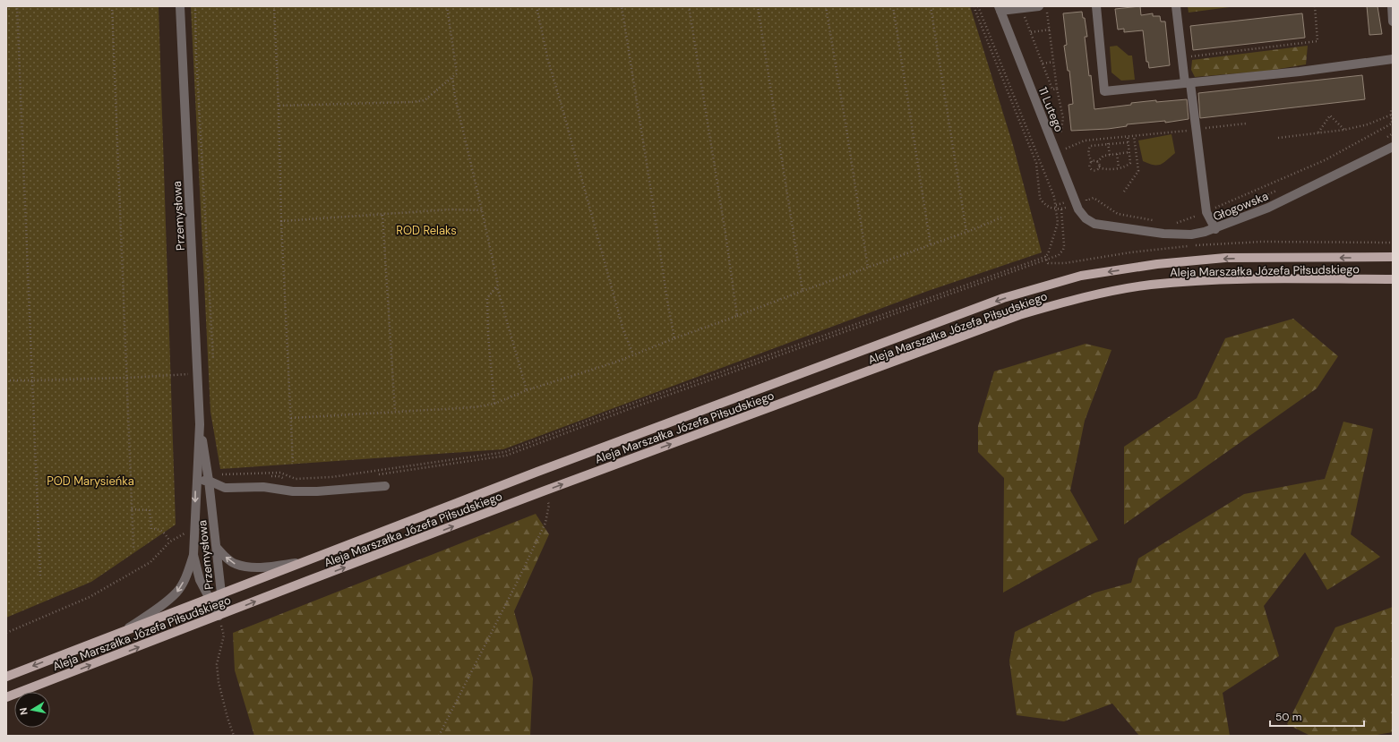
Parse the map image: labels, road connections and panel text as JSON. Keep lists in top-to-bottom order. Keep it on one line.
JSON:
{"streets":{"main road":["Aleja Marszałka Józefa Piłsudskiego"],"street":["11 Lutego","Głogowska","Przemysłowa"]},"crossings":[["11 Lutego","Głogowska"],["Przemysłowa","Aleja Marszałka Józefa Piłsudskiego"]],"parks":["ROD Relaks","POD Marysieńka"],"scale_bar":"50 m","north":"left"}
